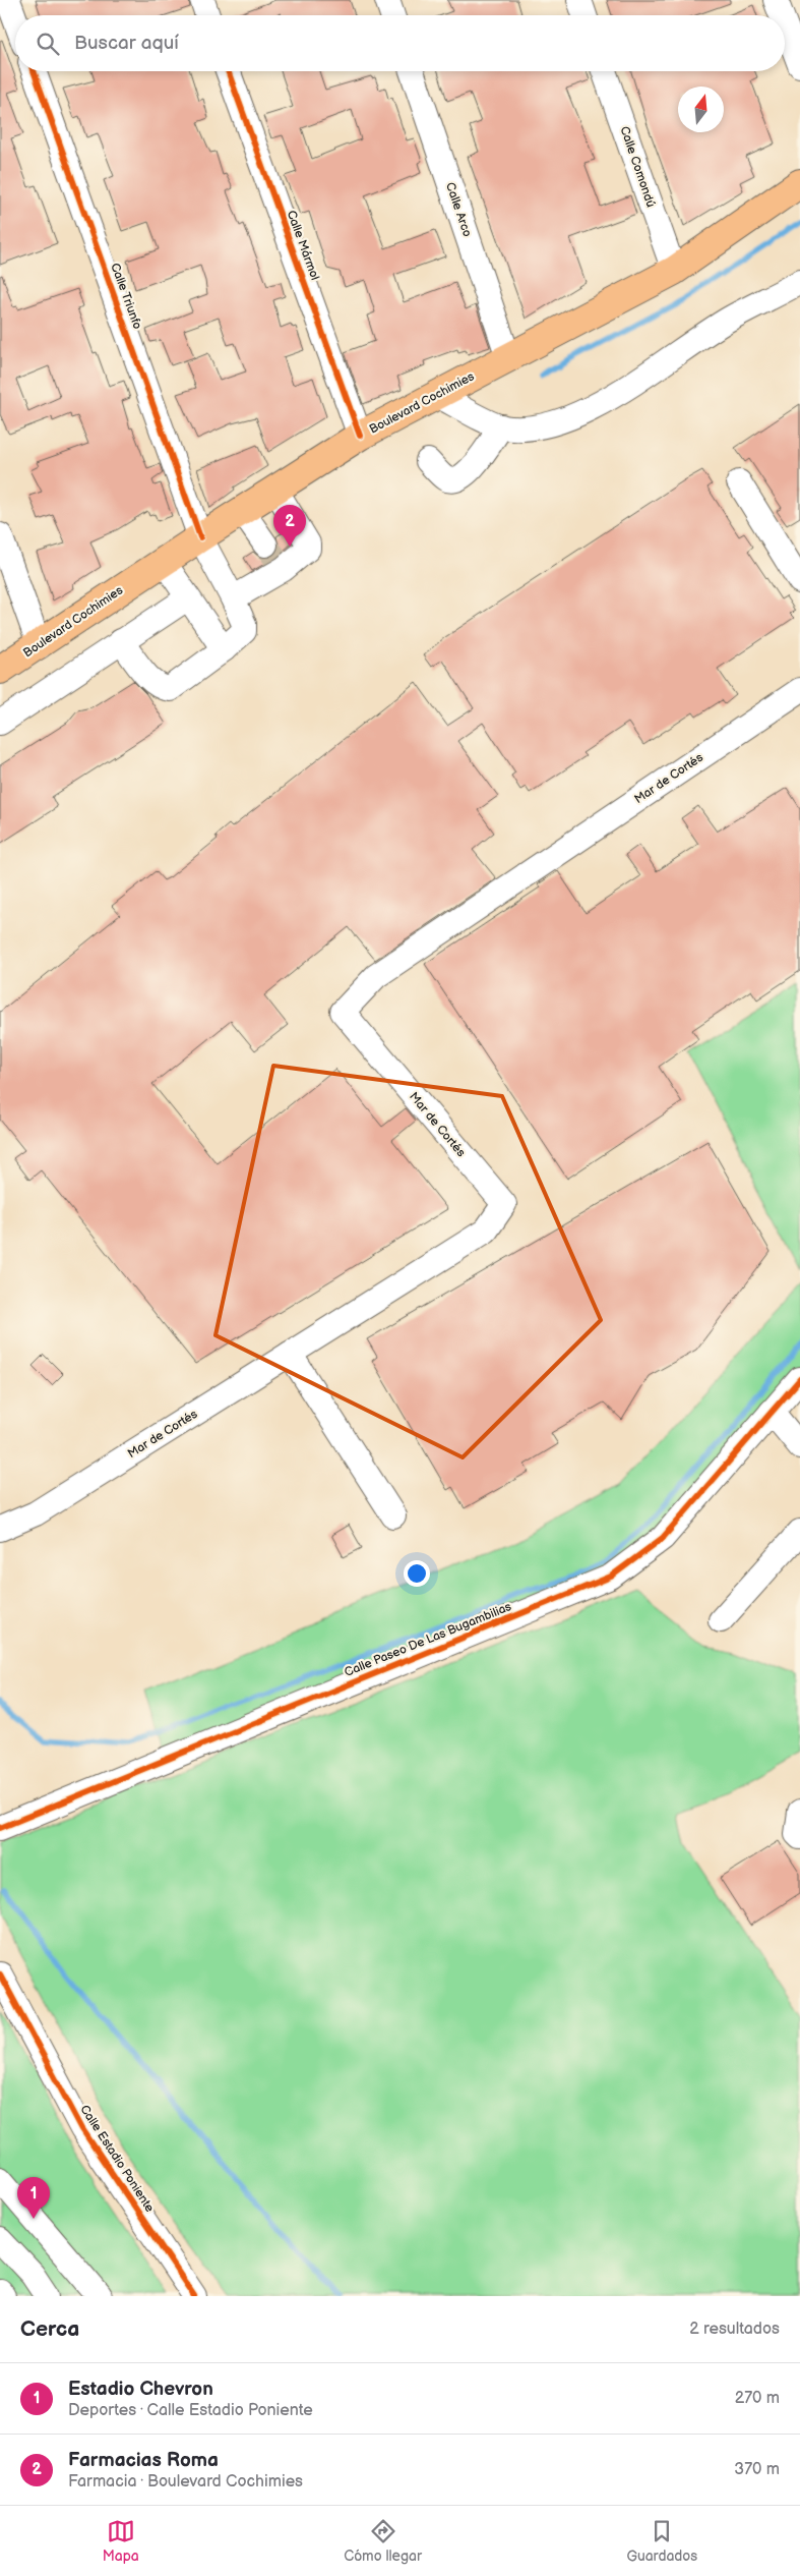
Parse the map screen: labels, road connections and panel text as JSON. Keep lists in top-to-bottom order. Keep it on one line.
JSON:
{"streets":{"main road":["Boulevard Cochimies"],"street":["Calle Comondú","Calle Arco","Calle Mármol","Calle Triunfo","Mar de Cortés","Calle Paseo De Las Bugambilias","Calle Estadio Poniente"]},"crossings":[["Calle Comondú","Boulevard Cochimies"],["Calle Arco","Boulevard Cochimies"],["Calle Mármol","Boulevard Cochimies"],["Calle Triunfo","Boulevard Cochimies"]],"north":"top","page":{"search":"Buscar aquí","pins":["2","1"],"heading":["Cerca","2 resultados"],"list":[{"mark":"1","name":"Estadio Chevron","note":"Deportes · Calle Estadio Poniente","value":"270 m"},{"mark":"2","name":"Farmacias Roma","note":"Farmacia · Boulevard Cochimies","value":"370 m"}],"nav":["Mapa","Cómo llegar","Guardados"]}}
